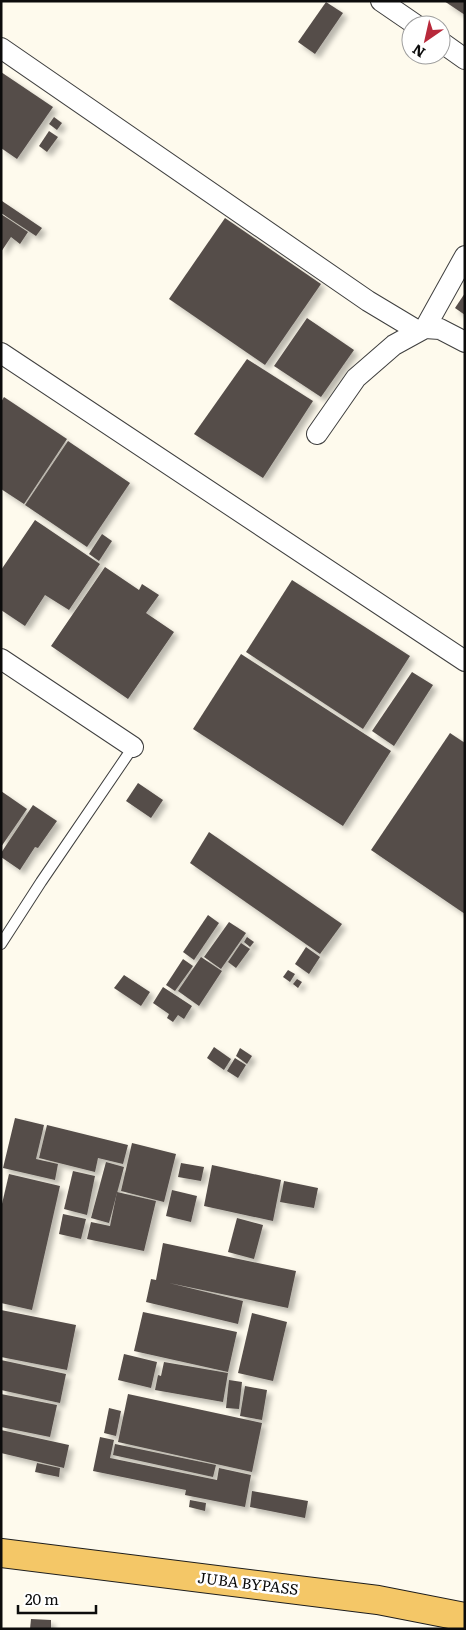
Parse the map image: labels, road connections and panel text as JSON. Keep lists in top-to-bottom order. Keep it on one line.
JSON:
{"streets":{"main road":["JUBA BYPASS"]},"scale_bar":"20 m","north":"bottom left"}
